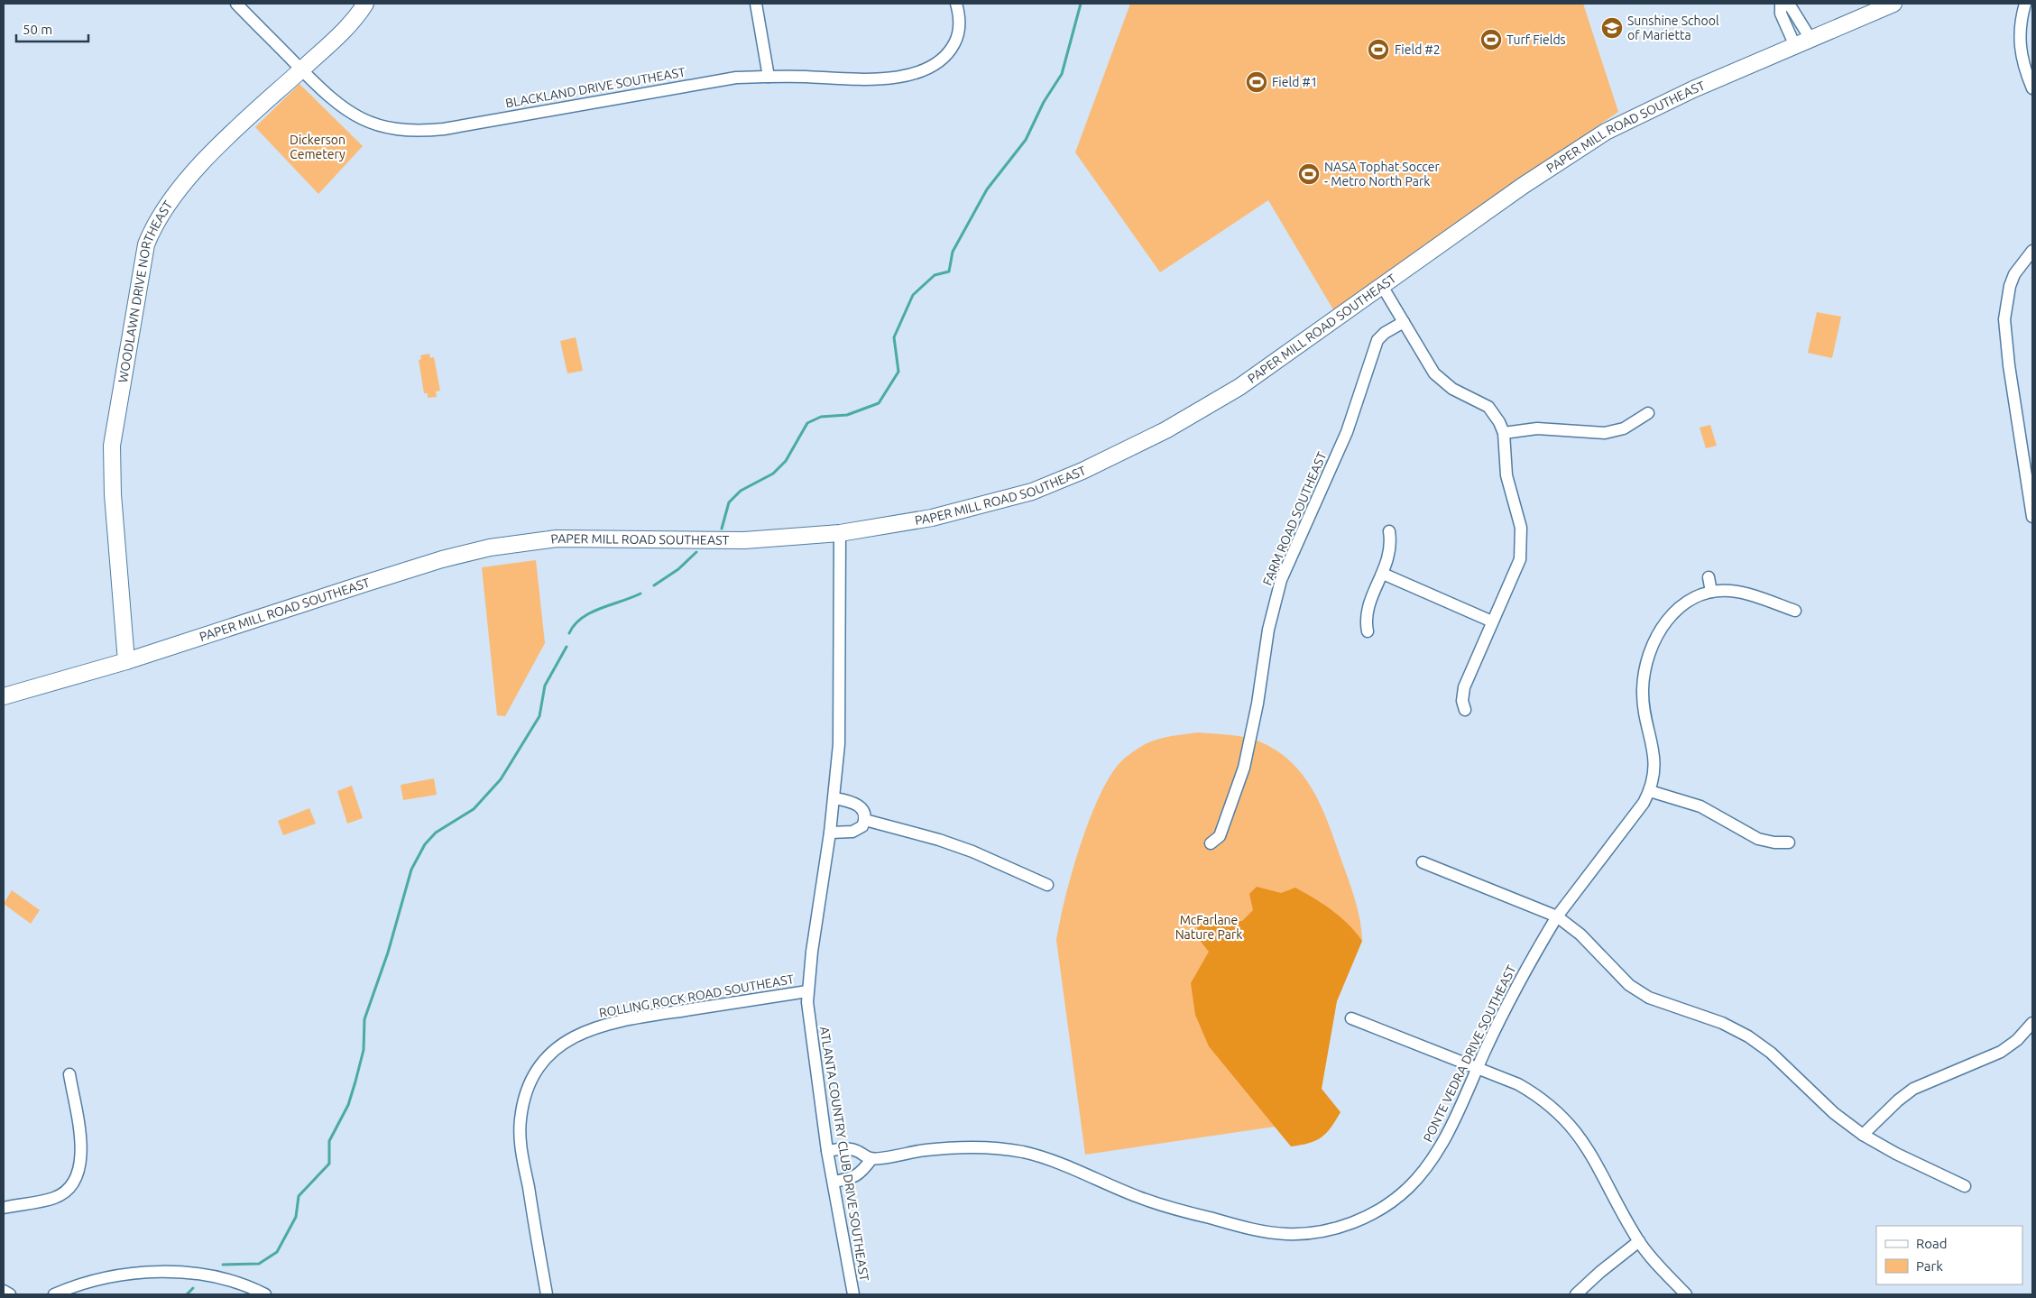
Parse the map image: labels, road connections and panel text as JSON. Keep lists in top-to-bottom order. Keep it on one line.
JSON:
{"streets":{"street":["BLACKLAND DRIVE SOUTHEAST","PAPER MILL ROAD SOUTHEAST","WOODLAWN DRIVE NORTHEAST","FARM ROAD SOUTHEAST","ROLLING ROCK ROAD SOUTHEAST","PONTE VEDRA DRIVE SOUTHEAST","ATLANTA COUNTRY CLUB DRIVE SOUTHEAST"]},"crossings":[["BLACKLAND DRIVE SOUTHEAST","WOODLAWN DRIVE NORTHEAST"],["PAPER MILL ROAD SOUTHEAST","WOODLAWN DRIVE NORTHEAST"],["PAPER MILL ROAD SOUTHEAST","ATLANTA COUNTRY CLUB DRIVE SOUTHEAST"],["ROLLING ROCK ROAD SOUTHEAST","ATLANTA COUNTRY CLUB DRIVE SOUTHEAST"]],"parks":["Dickerson Cemetery","McFarlane Nature Park"],"places":{"school or university":["Sunshine School of Marietta"],"sports":["Turf Fields","Field #2","Field #1","NASA Tophat Soccer - Metro North Park"]},"legend":["Road","Park"],"scale_bar":"50 m"}
